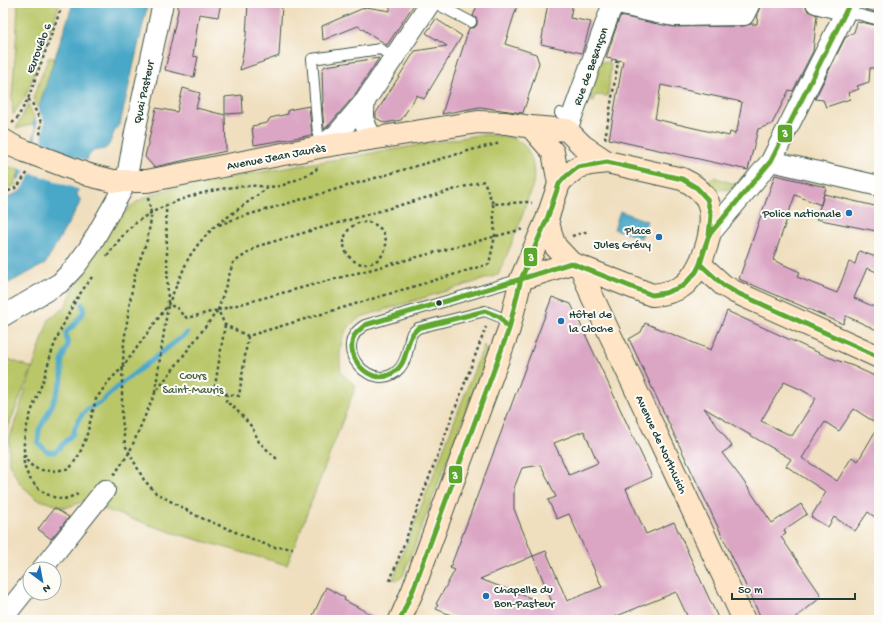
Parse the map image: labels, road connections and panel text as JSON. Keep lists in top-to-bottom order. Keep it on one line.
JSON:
{"streets":{"main road":["Avenue Jean Jaurès","Avenue de Northwich"],"street":["Rue de Besançon","Quai Pasteur"],"path":["Eurovélo 6"]},"crossings":[["Eurovélo 6","Avenue Jean Jaurès"],["Rue de Besançon","Avenue Jean Jaurès"],["Quai Pasteur","Avenue Jean Jaurès"]],"parks":["Cours Saint-Mauris"],"places":["Police nationale","Place Jules Grévy","Hôtel de la Cloche","Chapelle du Bon-Pasteur"],"lines":["transit line 3"],"scale_bar":"50 m","north":"bottom right"}
